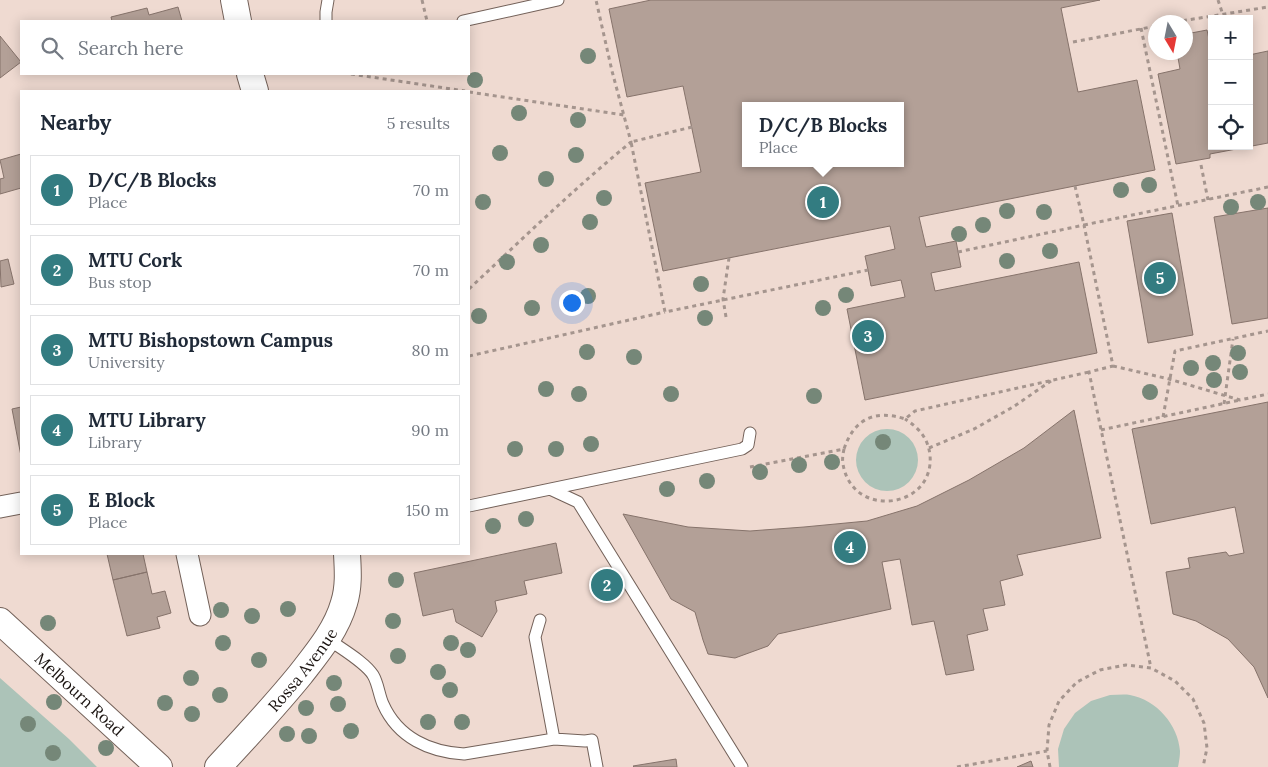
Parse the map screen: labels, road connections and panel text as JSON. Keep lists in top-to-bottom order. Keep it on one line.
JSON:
{"streets":{"street":["Rossa Avenue","Melbourn Road"]},"north":"bottom","page":{"map_buttons":["+","−"],"search":"Search here","heading":["Nearby","5 results"],"popup":["D/C/B Blocks","Place"],"list":[{"mark":"1","name":"D/C/B Blocks","note":"Place","value":"70 m"},{"mark":"2","name":"MTU Cork","note":"Bus stop","value":"70 m"},{"mark":"3","name":"MTU Bishopstown Campus","note":"University","value":"80 m"},{"mark":"4","name":"MTU Library","note":"Library","value":"90 m"},{"mark":"5","name":"E Block","note":"Place","value":"150 m"}],"pins":["1","5","3","4","2"]}}
